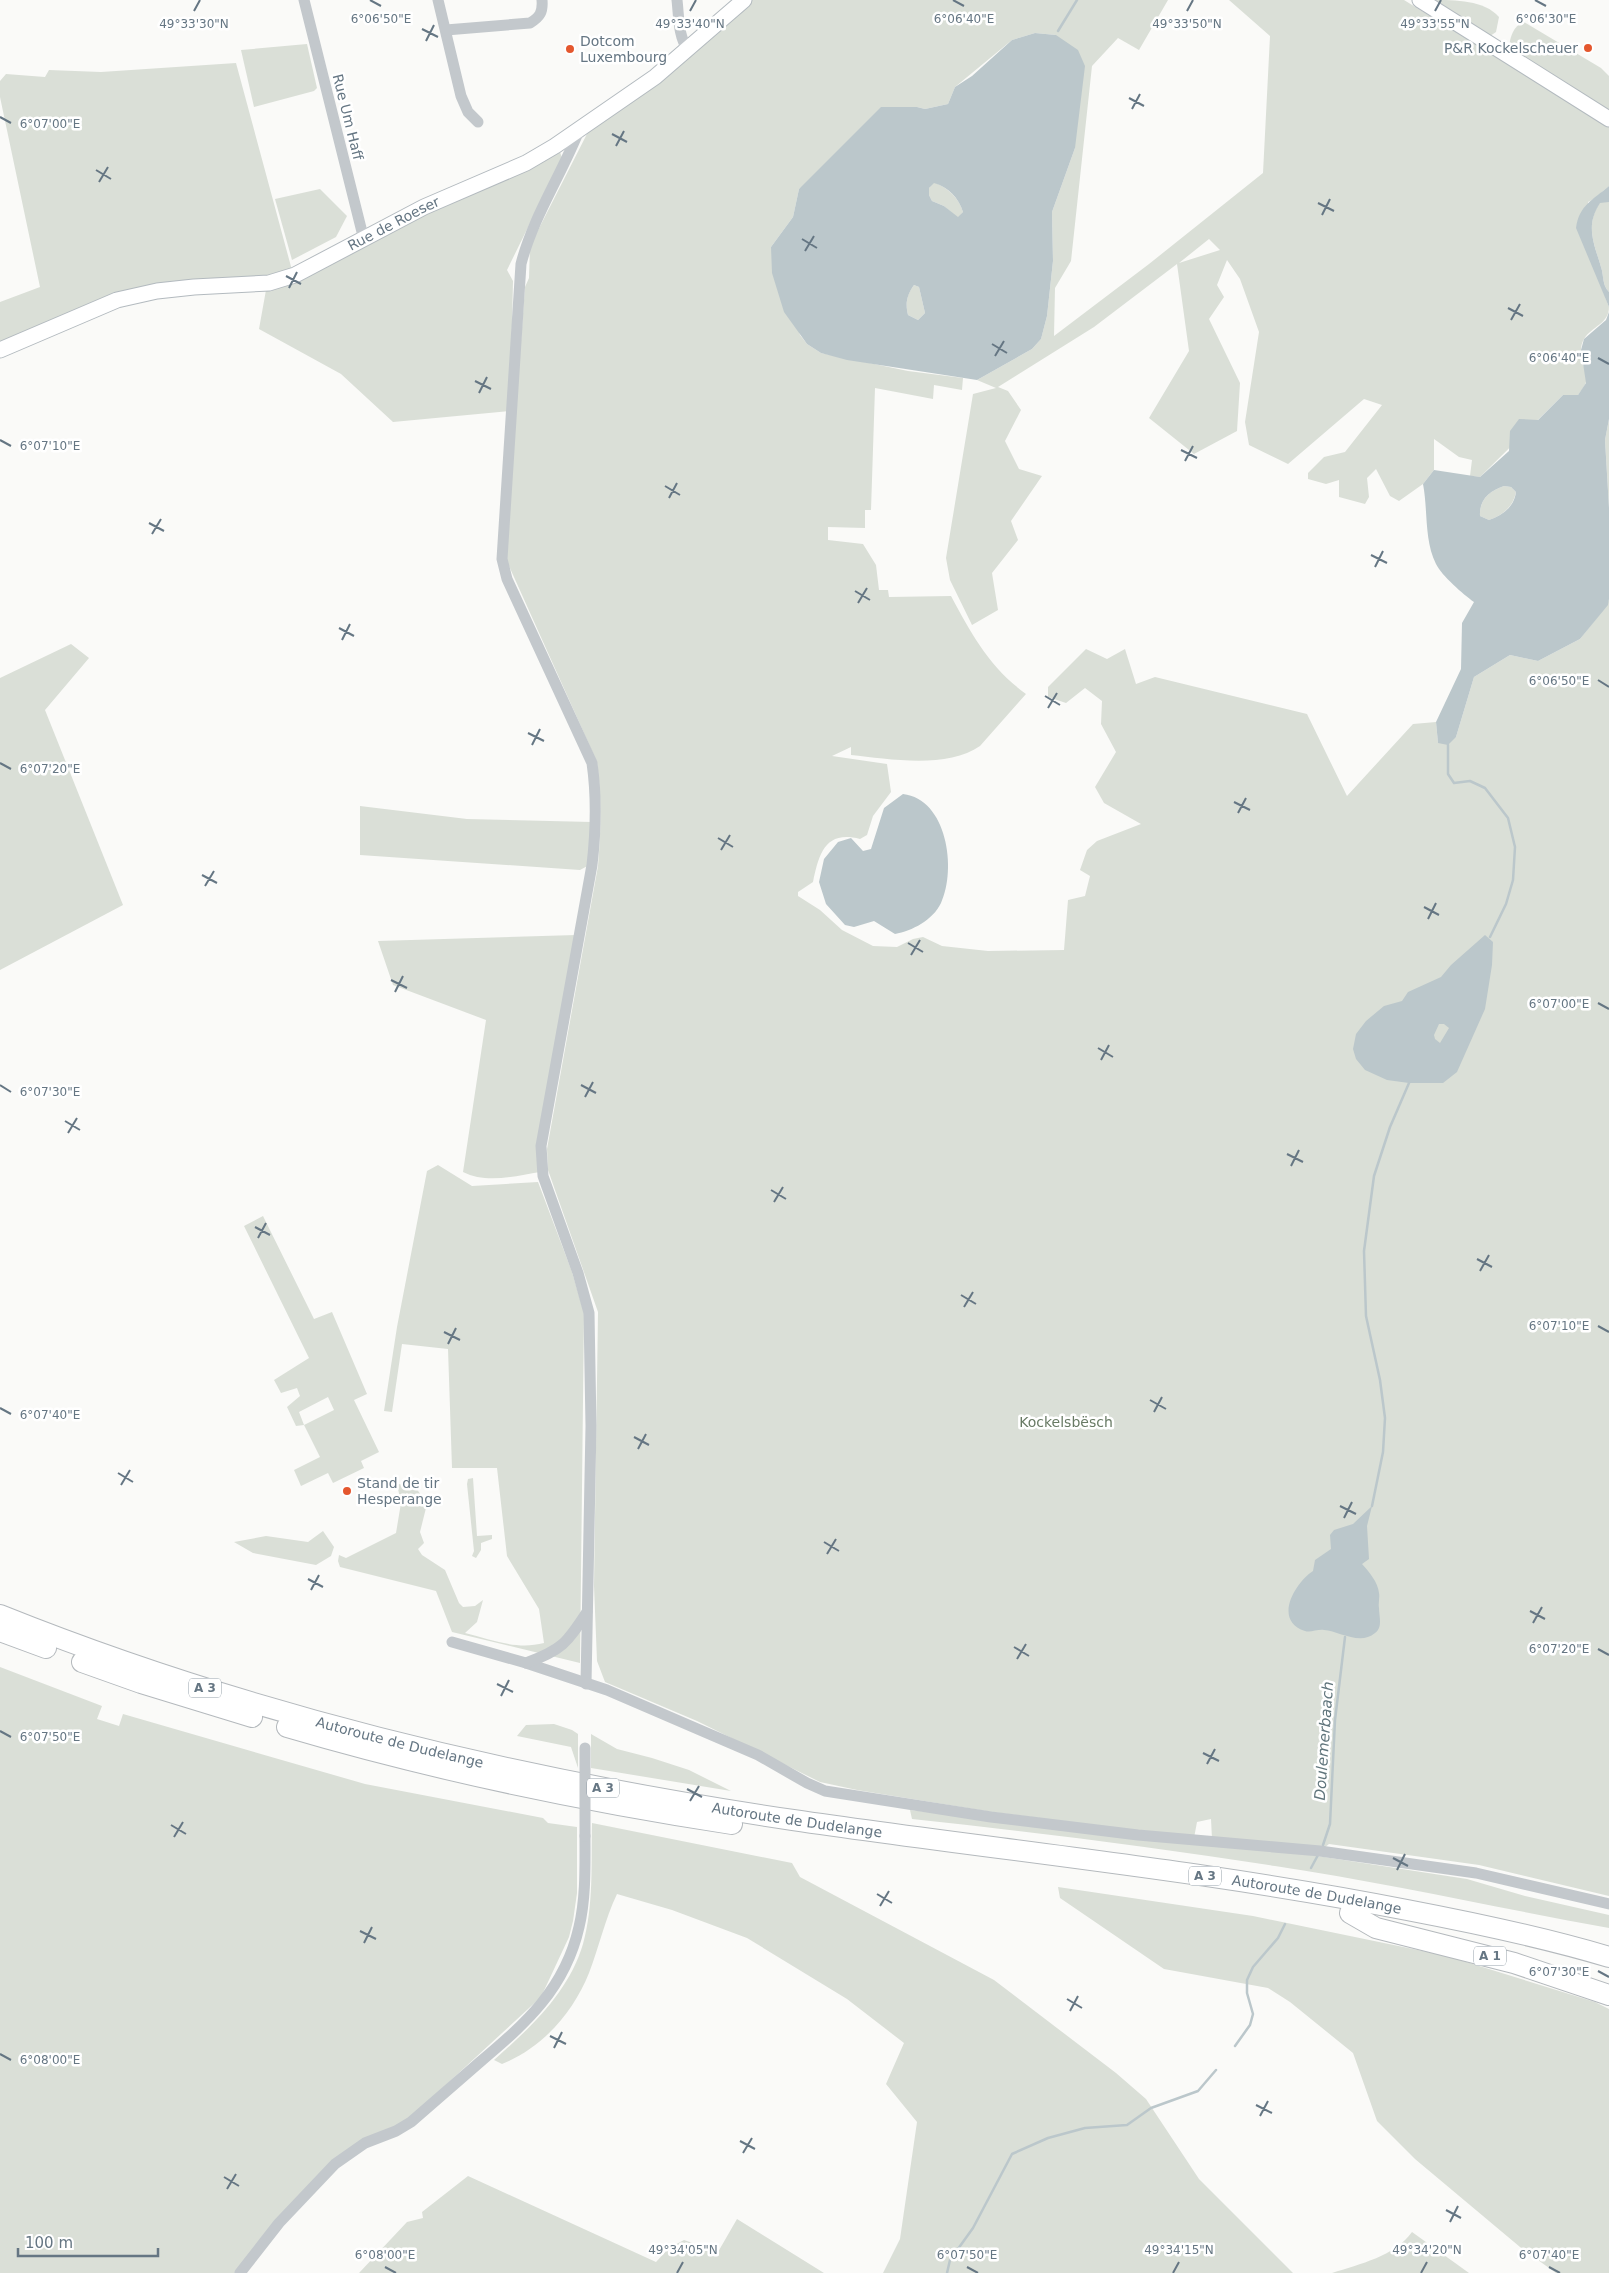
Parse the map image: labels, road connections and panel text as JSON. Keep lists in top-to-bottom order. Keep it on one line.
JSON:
{"streets":{"highway":["A 3","Autoroute de Dudelange","A 1"],"main road":["Rue de Roeser"],"street":["Rue Um Haff"]},"crossings":[["Rue Um Haff","Rue de Roeser"],["Autoroute de Dudelange","A 1"]],"water":["Doulemerbaach"],"parks":["Kockelsbësch"],"places":["P&R Kockelscheuer","Dotcom Luxembourg","Stand de tir Hesperange"],"scale_bar":"100 m","coordinates":["6°06'50\"E","6°06'40\"E","6°06'30\"E","49°33'30\"N","49°33'40\"N","49°33'50\"N","49°33'55\"N","6°07'00\"E","6°07'10\"E","6°07'20\"E","6°07'30\"E","6°07'40\"E","6°07'50\"E","6°08'00\"E","49°34'05\"N","49°34'15\"N","49°34'20\"N"]}
